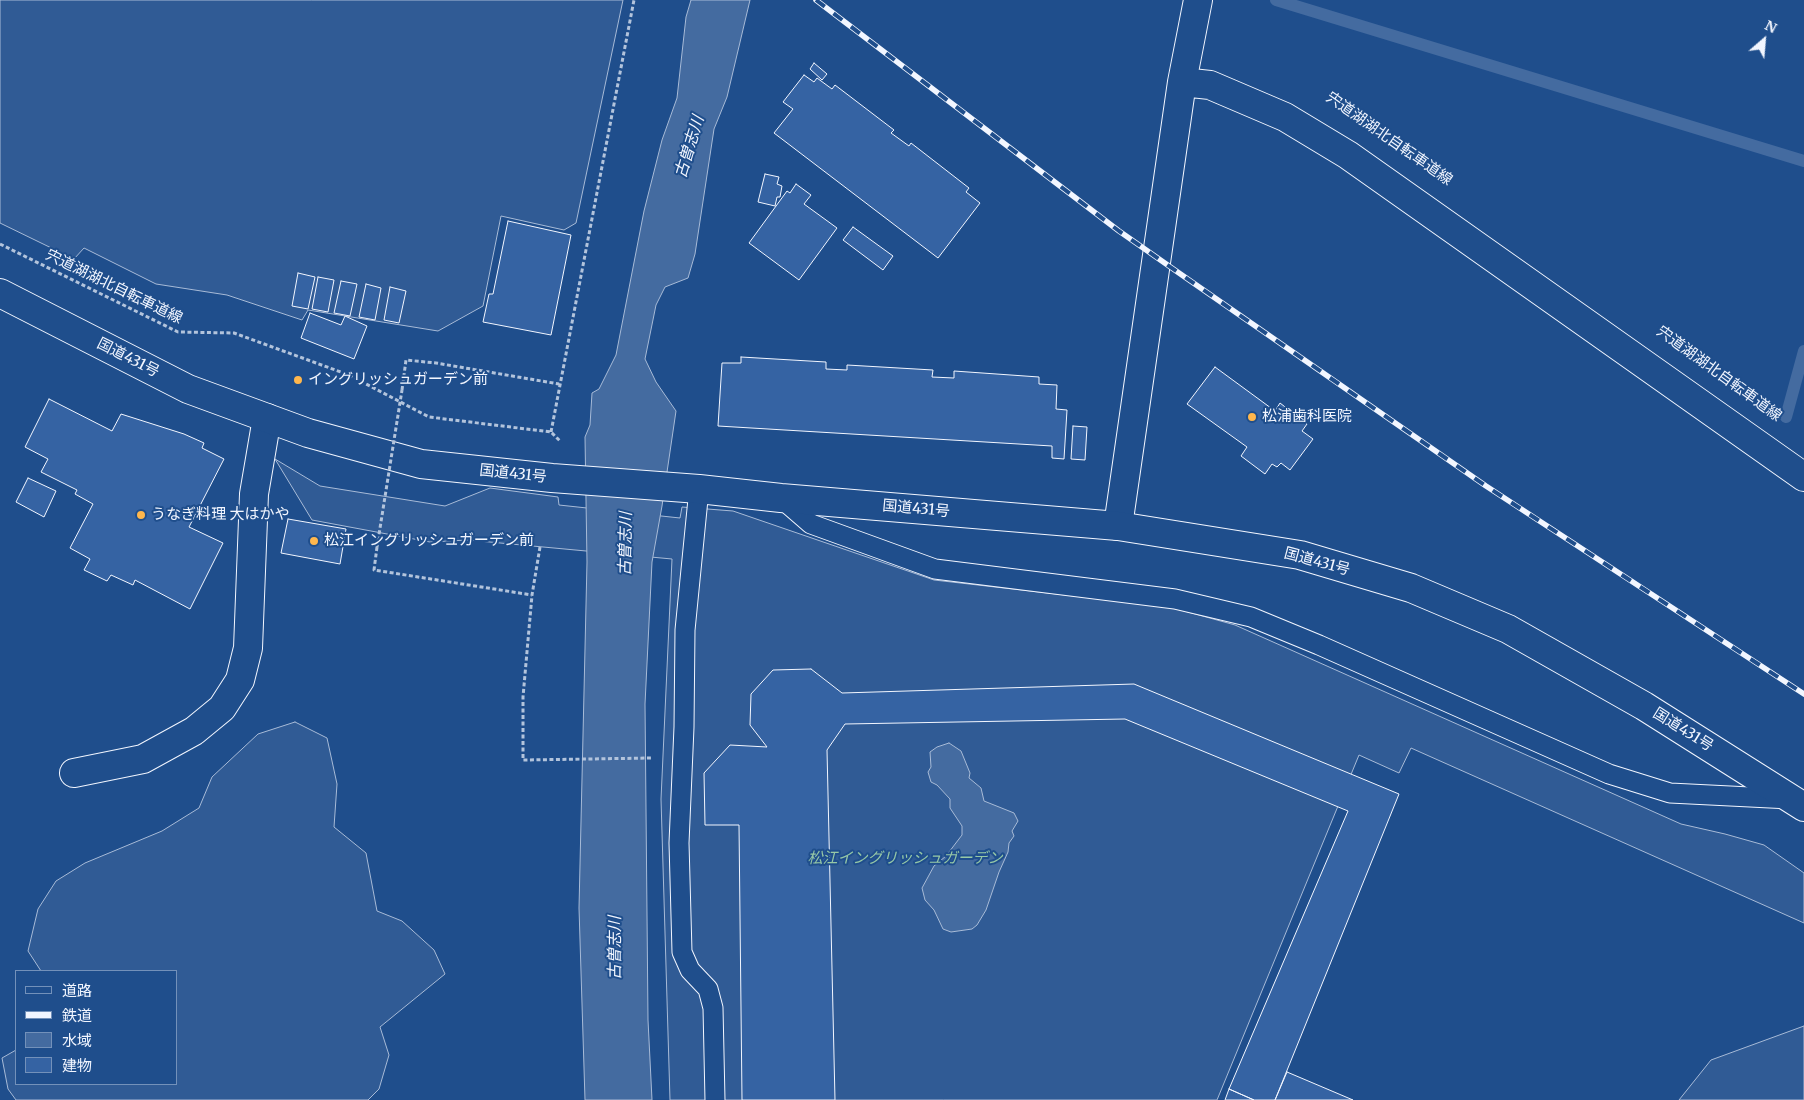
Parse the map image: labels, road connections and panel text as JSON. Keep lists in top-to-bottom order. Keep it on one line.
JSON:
{"streets":{"main road":["国道431号"],"path":["宍道湖湖北自転車道線"]},"water":["古曽志川"],"parks":["松江イングリッシュガーデン"],"places":["イングリッシュガーデン前","松浦歯科医院","うなぎ料理 大はかや","松江イングリッシュガーデン前"],"legend":["道路","鉄道","水域","建物"],"north":"top right"}
